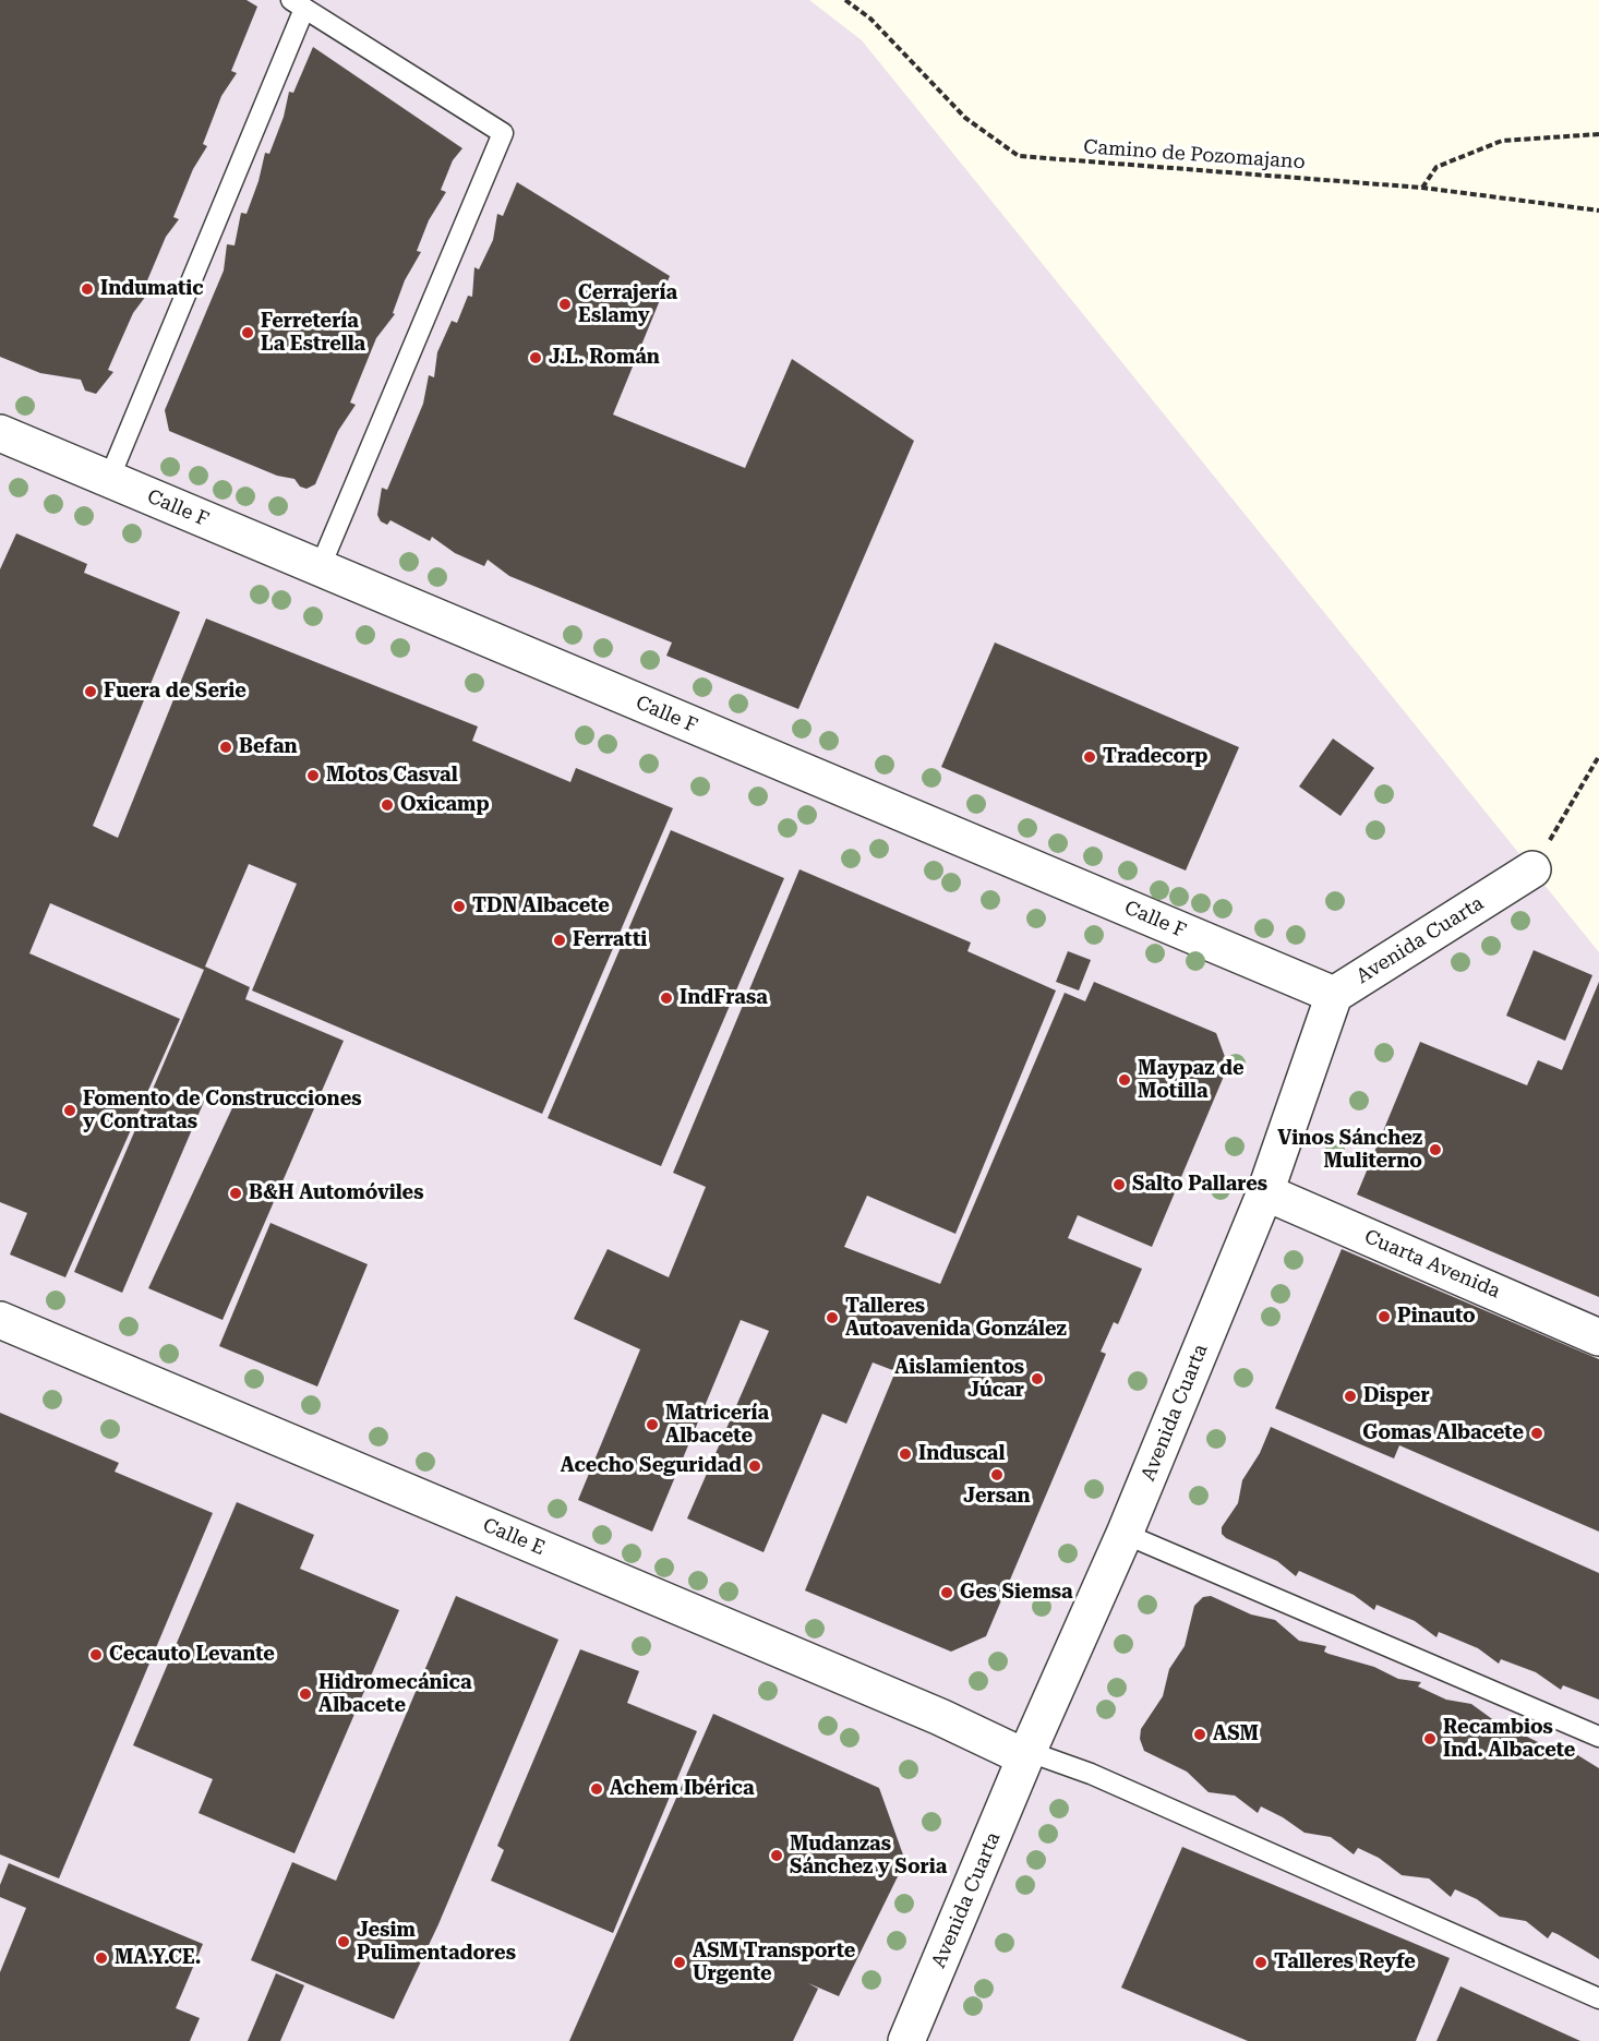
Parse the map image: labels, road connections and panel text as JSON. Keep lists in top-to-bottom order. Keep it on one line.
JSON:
{"streets":{"street":["Calle F","Avenida Cuarta","Cuarta Avenida","Calle E"],"path":["Camino de Pozomajano"]},"crossings":[["Calle F","Avenida Cuarta"],["Avenida Cuarta","Cuarta Avenida"],["Avenida Cuarta","Calle E"]],"places":["Indumatic","Cerrajería Eslamy","Ferretería La Estrella","J.L. Román","Fuera de Serie","Befan","Tradecorp","Motos Casval","Oxicamp","TDN Albacete","Ferratti","IndFrasa","Maypaz de Motilla","Fomento de Construcciones y Contratas","Vinos Sánchez Muliterno","Salto Pallares","B&H Automóviles","Pinauto","Talleres Autoavenida González","Aislamientos Júcar","Disper","Matricería Albacete","Gomas Albacete","Induscal","Acecho Seguridad","Jersan","Ges Siemsa","Cecauto Levante","Hidromecánica Albacete","ASM","Recambios Ind. Albacete","Achem Ibérica","Mudanzas Sánchez y Soria","Jesim Pulimentadores","MA.Y.CE.","ASM Transporte Urgente","Talleres Reyfe"]}
